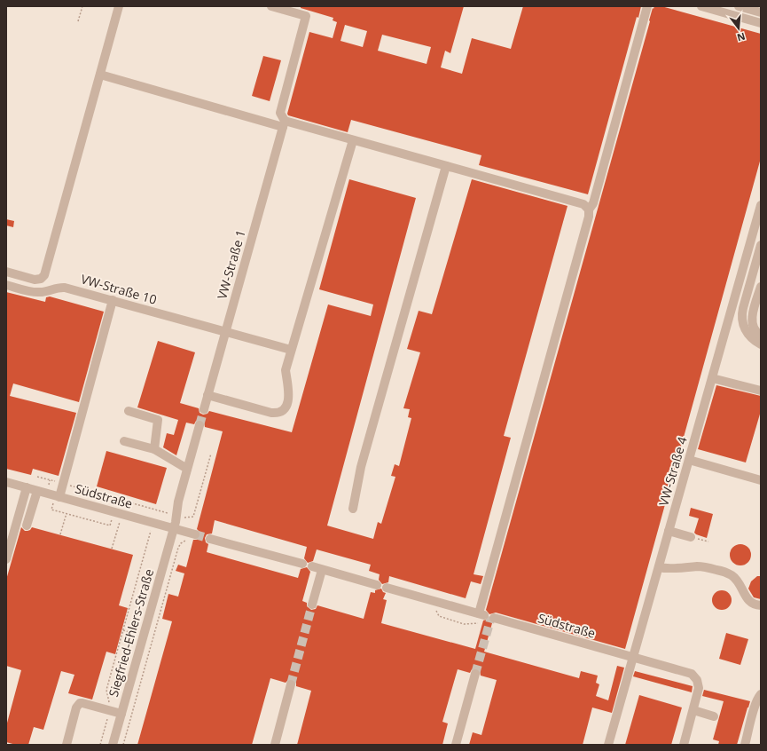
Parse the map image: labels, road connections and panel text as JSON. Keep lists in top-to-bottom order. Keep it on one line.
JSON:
{"streets":{"street":["VW-Straße 1","VW-Straße 10","VW-Straße 4","Südstraße","Siegfried-Ehlers-Straße"]},"crossings":[["VW-Straße 1","VW-Straße 10"],["VW-Straße 4","Südstraße"],["Südstraße","Siegfried-Ehlers-Straße"]],"north":"bottom"}
